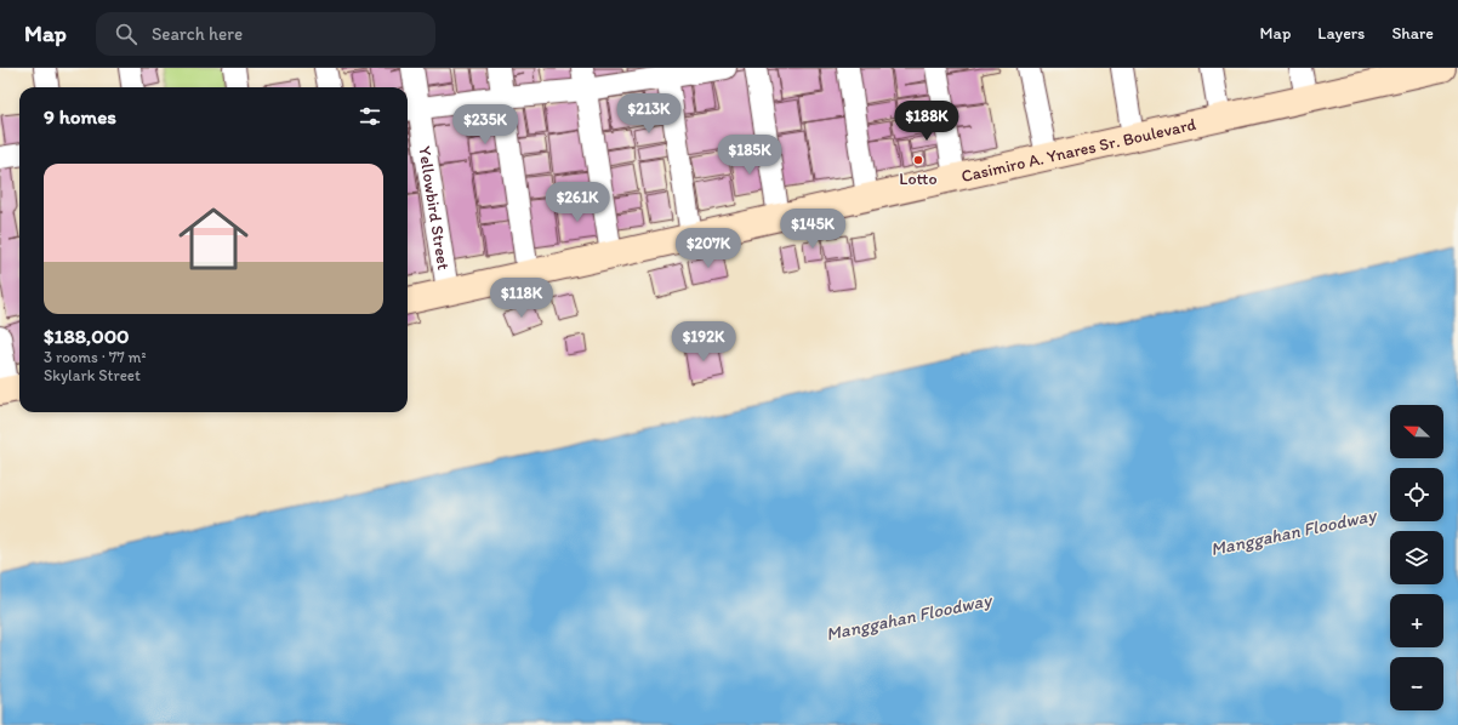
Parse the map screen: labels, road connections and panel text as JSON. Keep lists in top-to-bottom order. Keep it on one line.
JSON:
{"streets":{"main road":["Casimiro A. Ynares Sr. Boulevard"],"street":["Yellowbird Street"]},"crossings":[["Casimiro A. Ynares Sr. Boulevard","Yellowbird Street"]],"water":["Manggahan Floodway"],"places":["Lotto"],"north":"left","page":{"header":"Map","search":"Search here","nav":["Map","Layers","Share"],"heading":"9 homes","price":["$213K","$188K","$235K","$185K","$261K","$145K","$207K","$118K","$192K"],"list":[{"name":"$188,000","note":"3 rooms · 77 m² · Skylark Street"}],"map_buttons":["+","−"]}}
